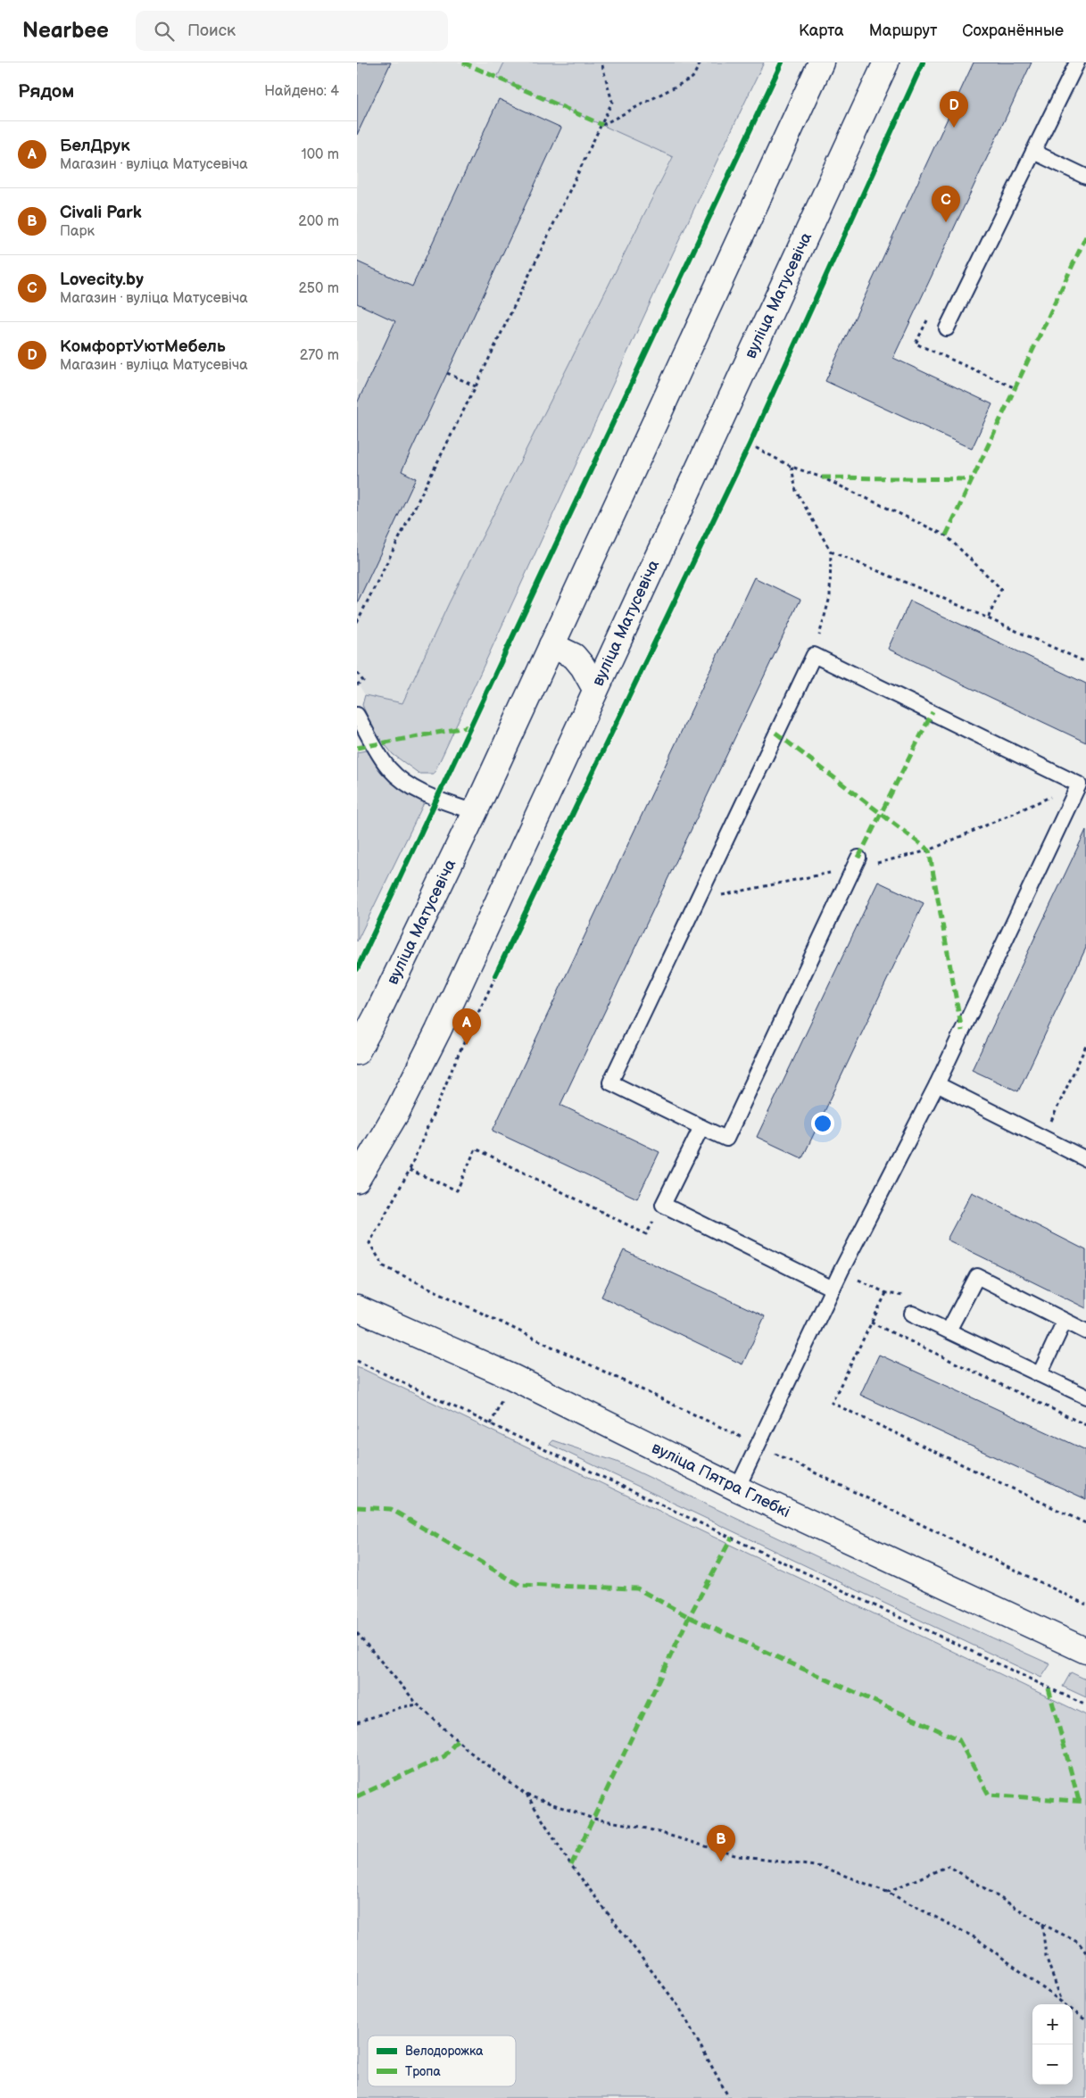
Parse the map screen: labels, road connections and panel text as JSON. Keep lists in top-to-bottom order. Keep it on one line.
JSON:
{"streets":{"main road":["вуліца Матусевіча","вуліца Пятра Глебкі"]},"legend":["Велодорожка","Тропа"],"page":{"header":"Nearbee","search":"Поиск","nav":["Карта","Маршрут","Сохранённые"],"heading":["Рядом","Найдено: 4"],"pins":["D","C","A","B"],"list":[{"mark":"A","name":"БелДрук","note":"Магазин · вуліца Матусевіча","value":"100 m"},{"mark":"B","name":"Civali Park","note":"Парк","value":"200 m"},{"mark":"C","name":"Lovecity.by","note":"Магазин · вуліца Матусевіча","value":"250 m"},{"mark":"D","name":"КомфортУютМебель","note":"Магазин · вуліца Матусевіча","value":"270 m"}],"map_buttons":["+","−"]}}
